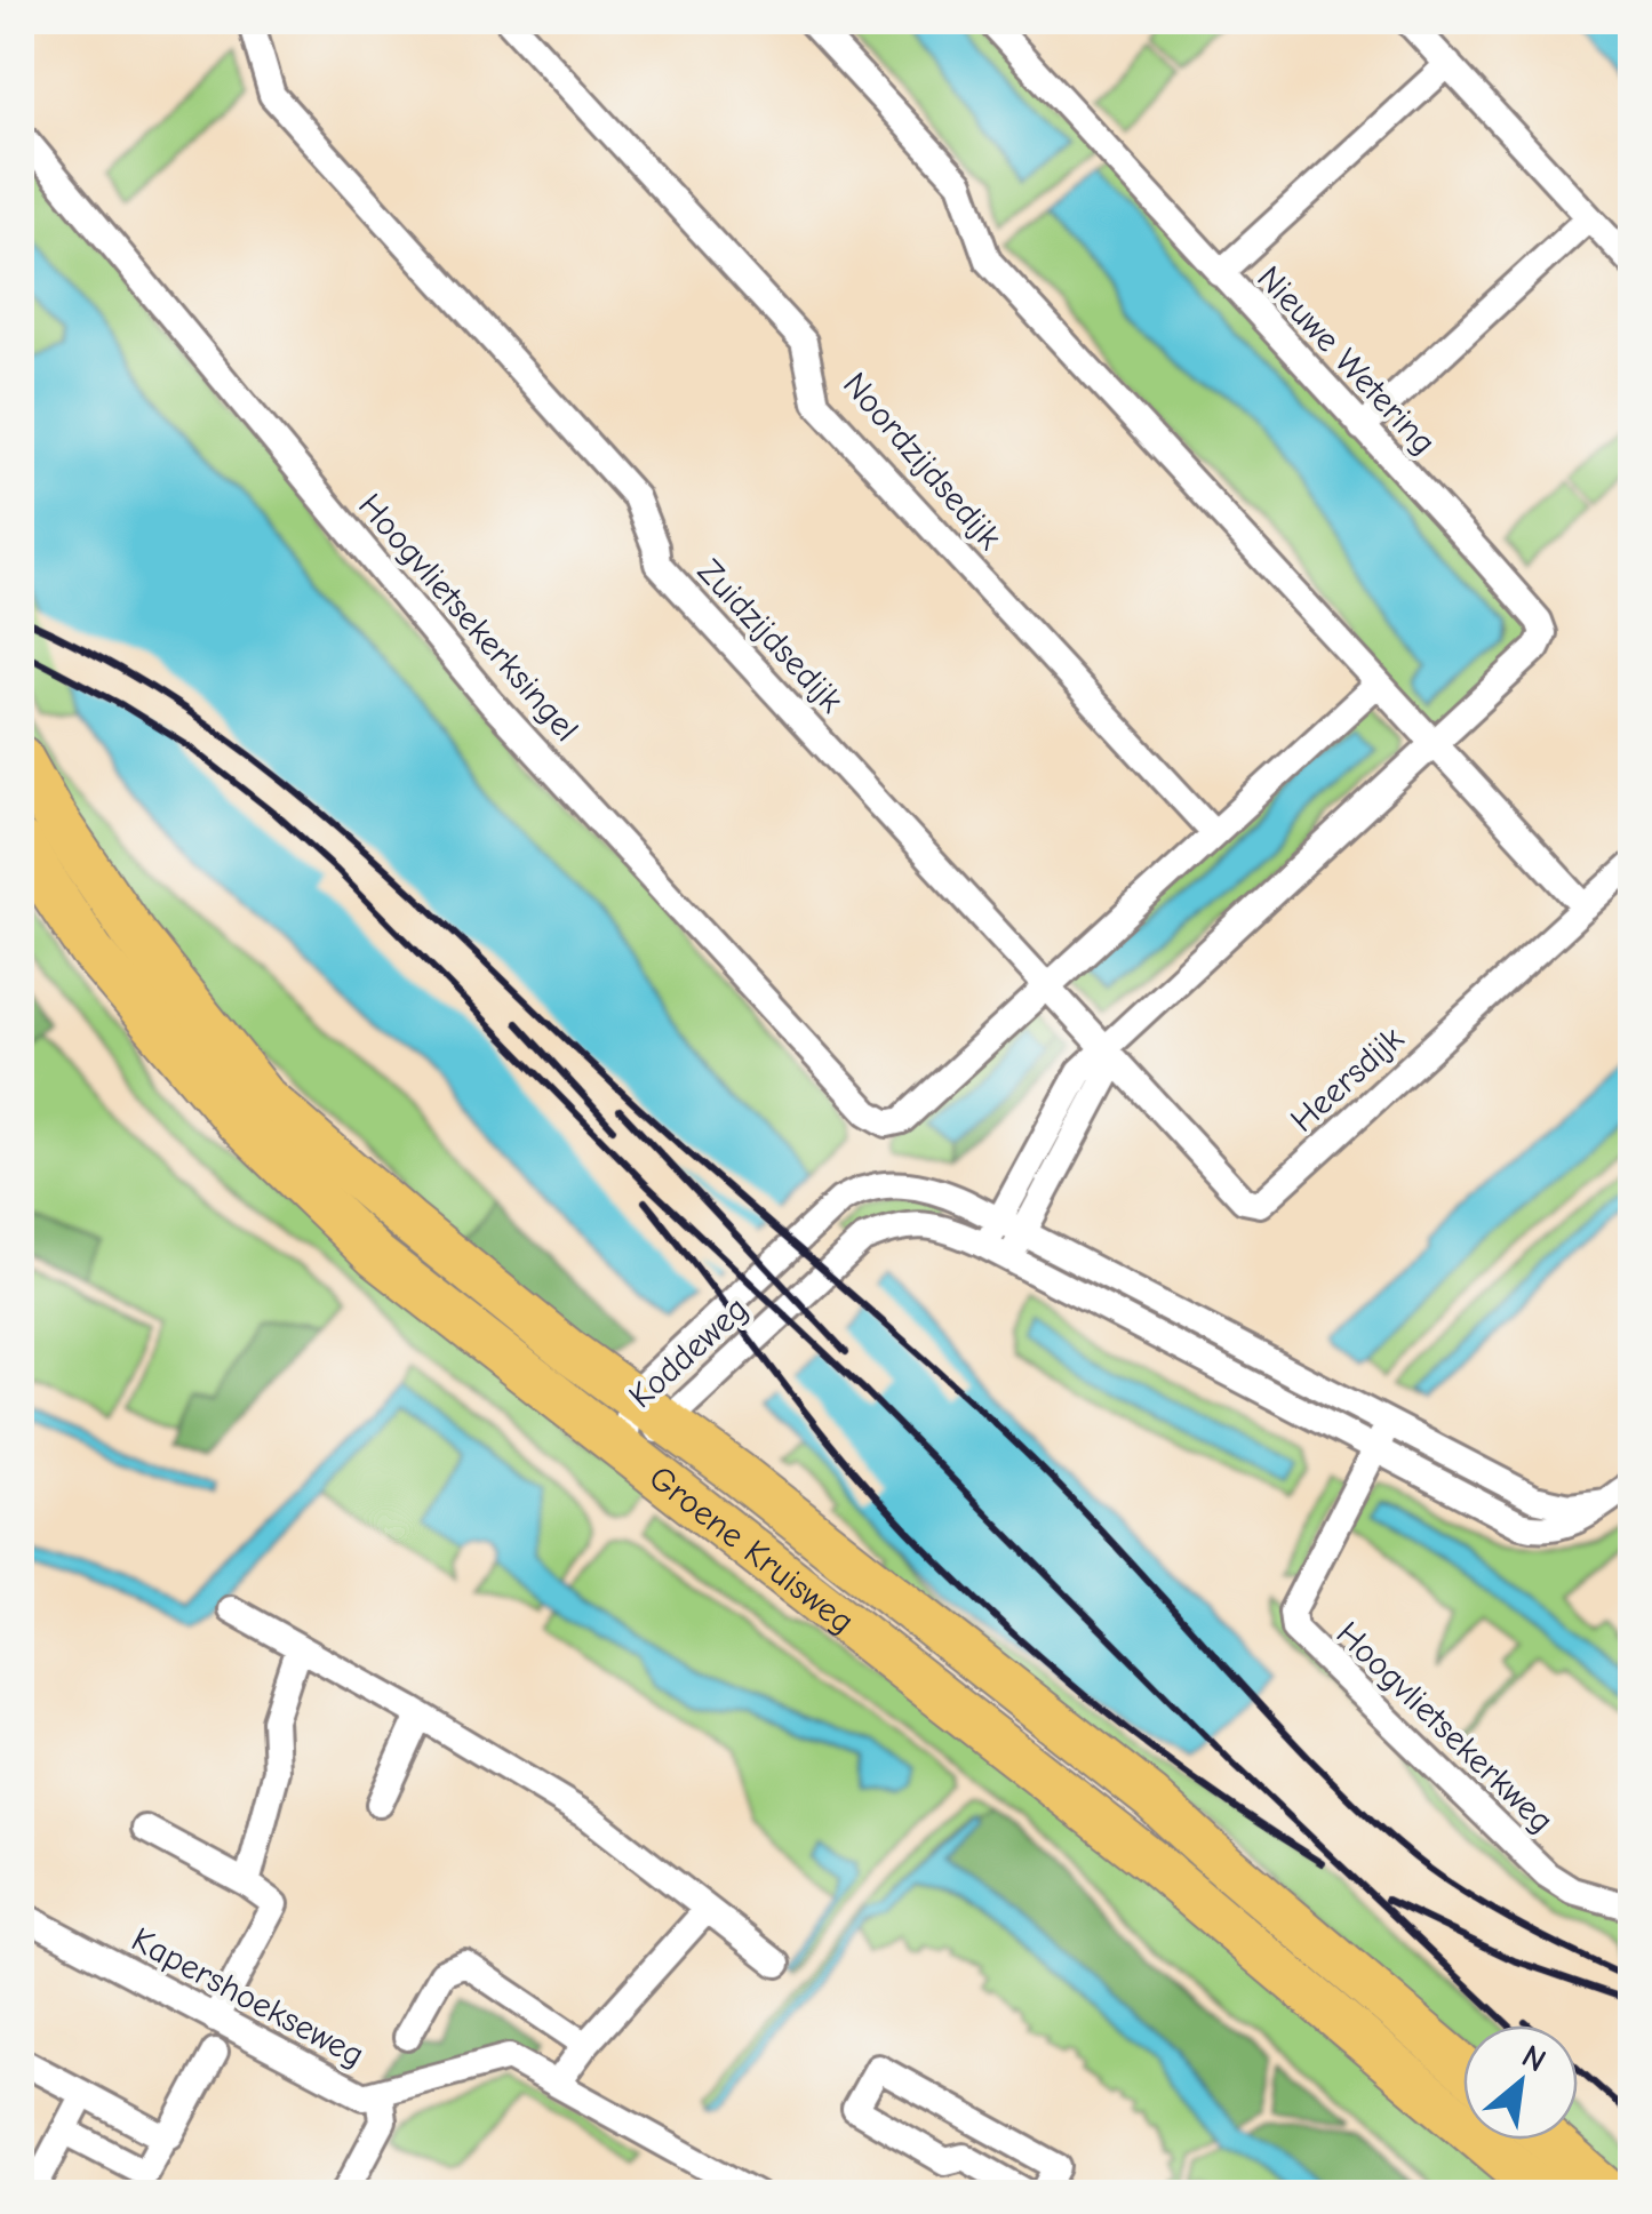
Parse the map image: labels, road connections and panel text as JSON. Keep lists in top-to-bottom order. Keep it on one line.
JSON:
{"streets":{"main road":["Groene Kruisweg"],"street":["Nieuwe Wetering","Noordzijdsedijk","Hoogvlietsekerksingel","Zuidzijdsedijk","Heersdijk","Koddeweg","Hoogvlietsekerkweg","Kapershoekseweg"]},"crossings":[["Nieuwe Wetering","Zuidzijdsedijk"],["Nieuwe Wetering","Heersdijk"],["Nieuwe Wetering","Koddeweg"],["Hoogvlietsekerksingel","Zuidzijdsedijk"],["Zuidzijdsedijk","Heersdijk"],["Koddeweg","Groene Kruisweg"],["Koddeweg","Hoogvlietsekerkweg"]],"north":"top right"}
